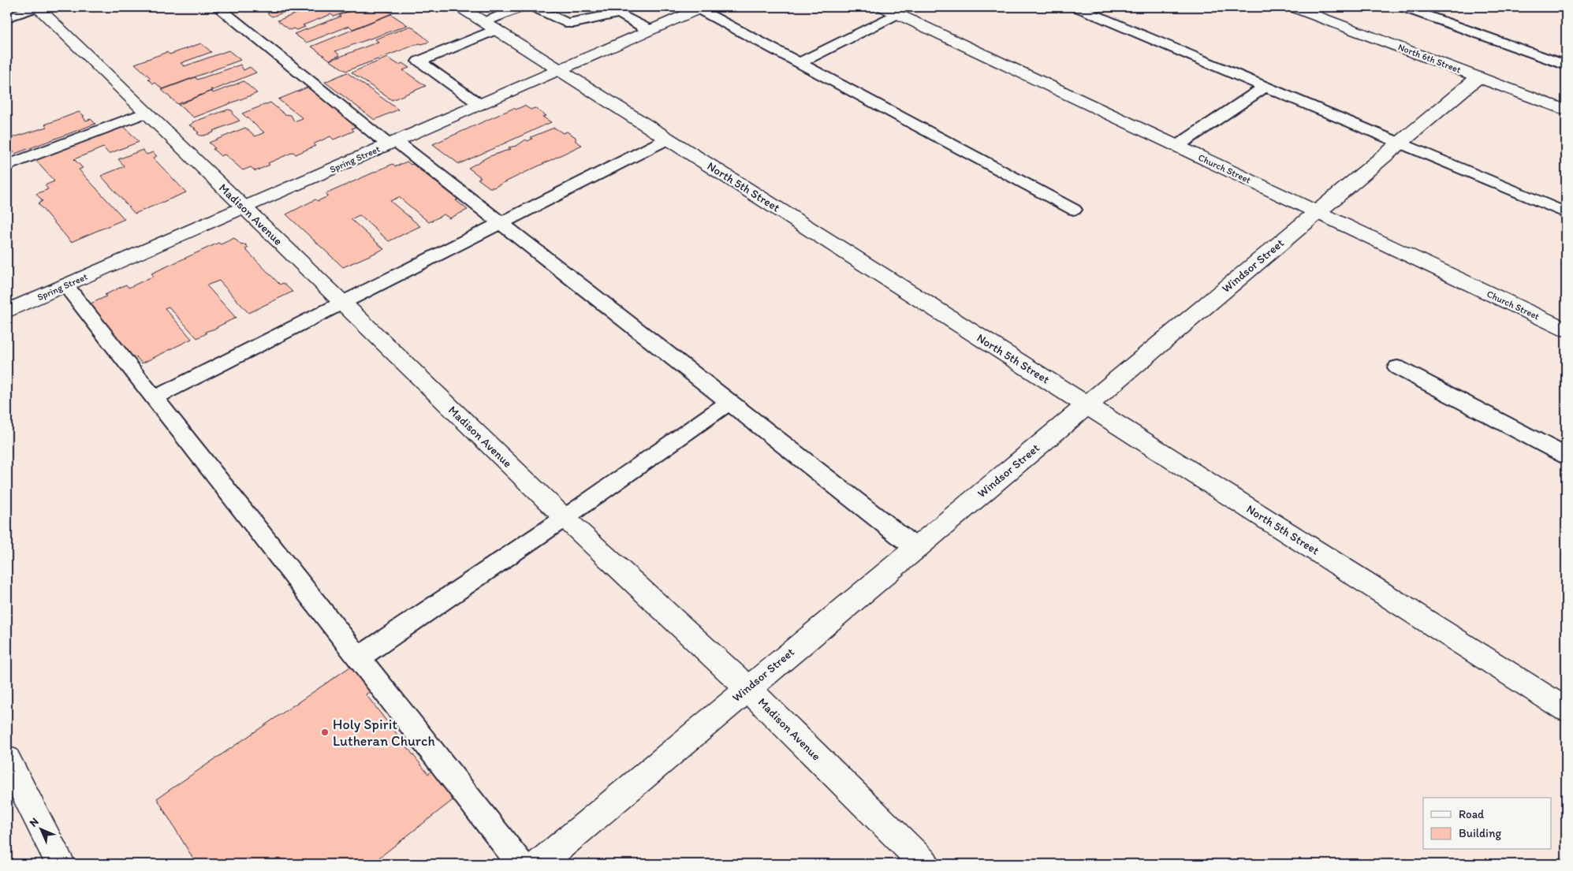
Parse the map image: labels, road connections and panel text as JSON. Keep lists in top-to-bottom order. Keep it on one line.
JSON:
{"streets":{"street":["North 6th Street","Spring Street","Church Street","North 5th Street","Madison Avenue","Windsor Street"]},"crossings":[["North 6th Street","Windsor Street"],["Spring Street","North 5th Street"],["Spring Street","Madison Avenue"],["Church Street","Windsor Street"],["North 5th Street","Windsor Street"],["Madison Avenue","Windsor Street"]],"places":["Holy Spirit Lutheran Church"],"legend":["Road","Building"],"north":"top left"}
